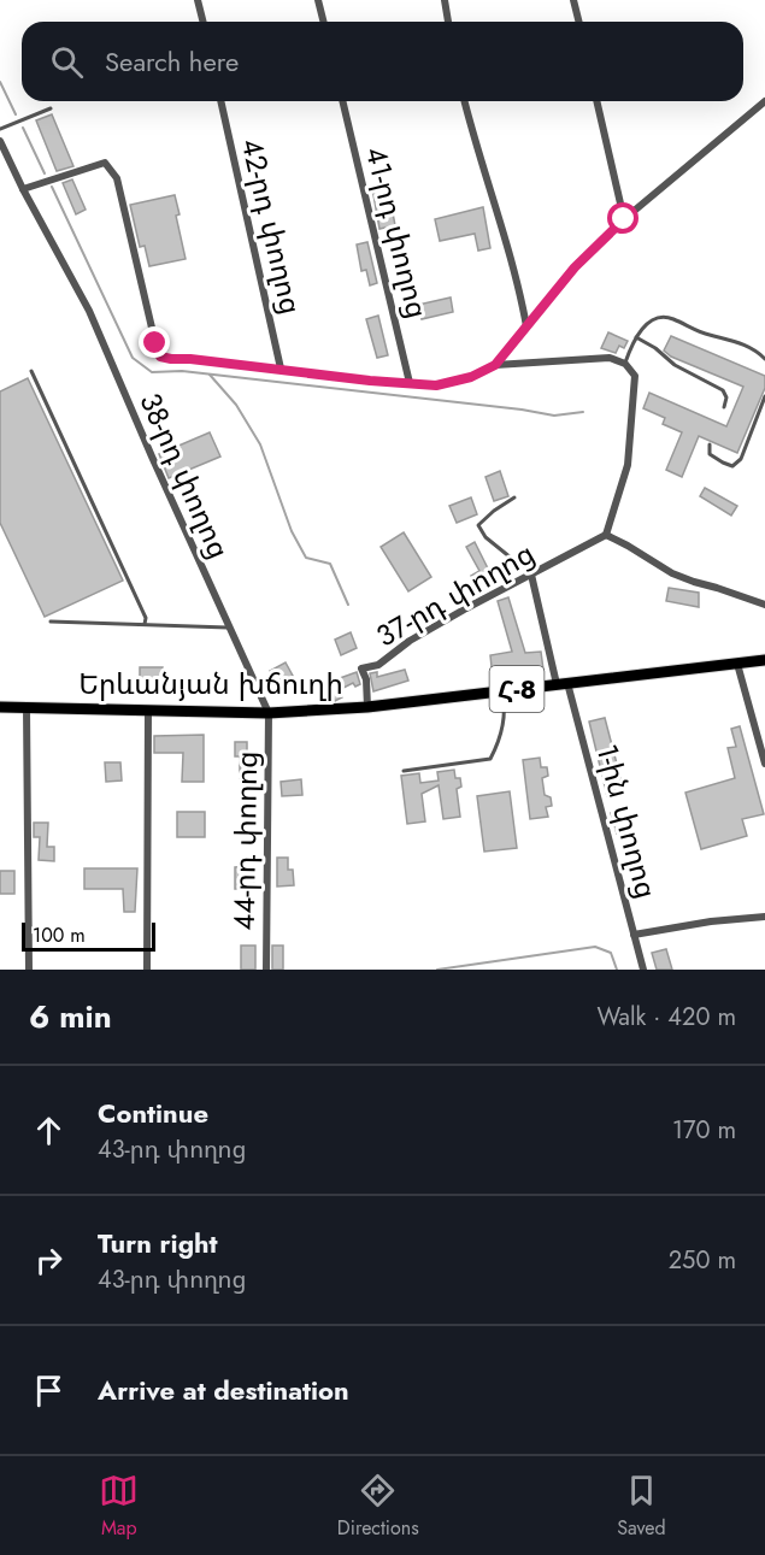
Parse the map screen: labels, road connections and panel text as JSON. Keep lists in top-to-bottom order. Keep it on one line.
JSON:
{"streets":{"main road":["Երևանյան խճուղի","Հ-8"],"street":["42-րդ փողոց","41-րդ փողոց","38-րդ փողոց","37-րդ փողոց","1-ին փողոց","44-րդ փողոց"]},"crossings":[["38-րդ փողոց","Երևանյան խճուղի"],["38-րդ փողոց","44-րդ փողոց"],["37-րդ փողոց","Երևանյան խճուղի"],["37-րդ փողոց","1-ին փողոց"],["Երևանյան խճուղի","1-ին փողոց"],["Երևանյան խճուղի","44-րդ փողոց"]],"scale_bar":"100 m","page":{"search":"Search here","scale":"100 m","heading":["6 min","Walk · 420 m"],"list":[["Continue","43-րդ փողոց","170 m"],["Turn right","43-րդ փողոց","250 m"],"Arrive at destination"],"nav":["Map","Directions","Saved"]}}
